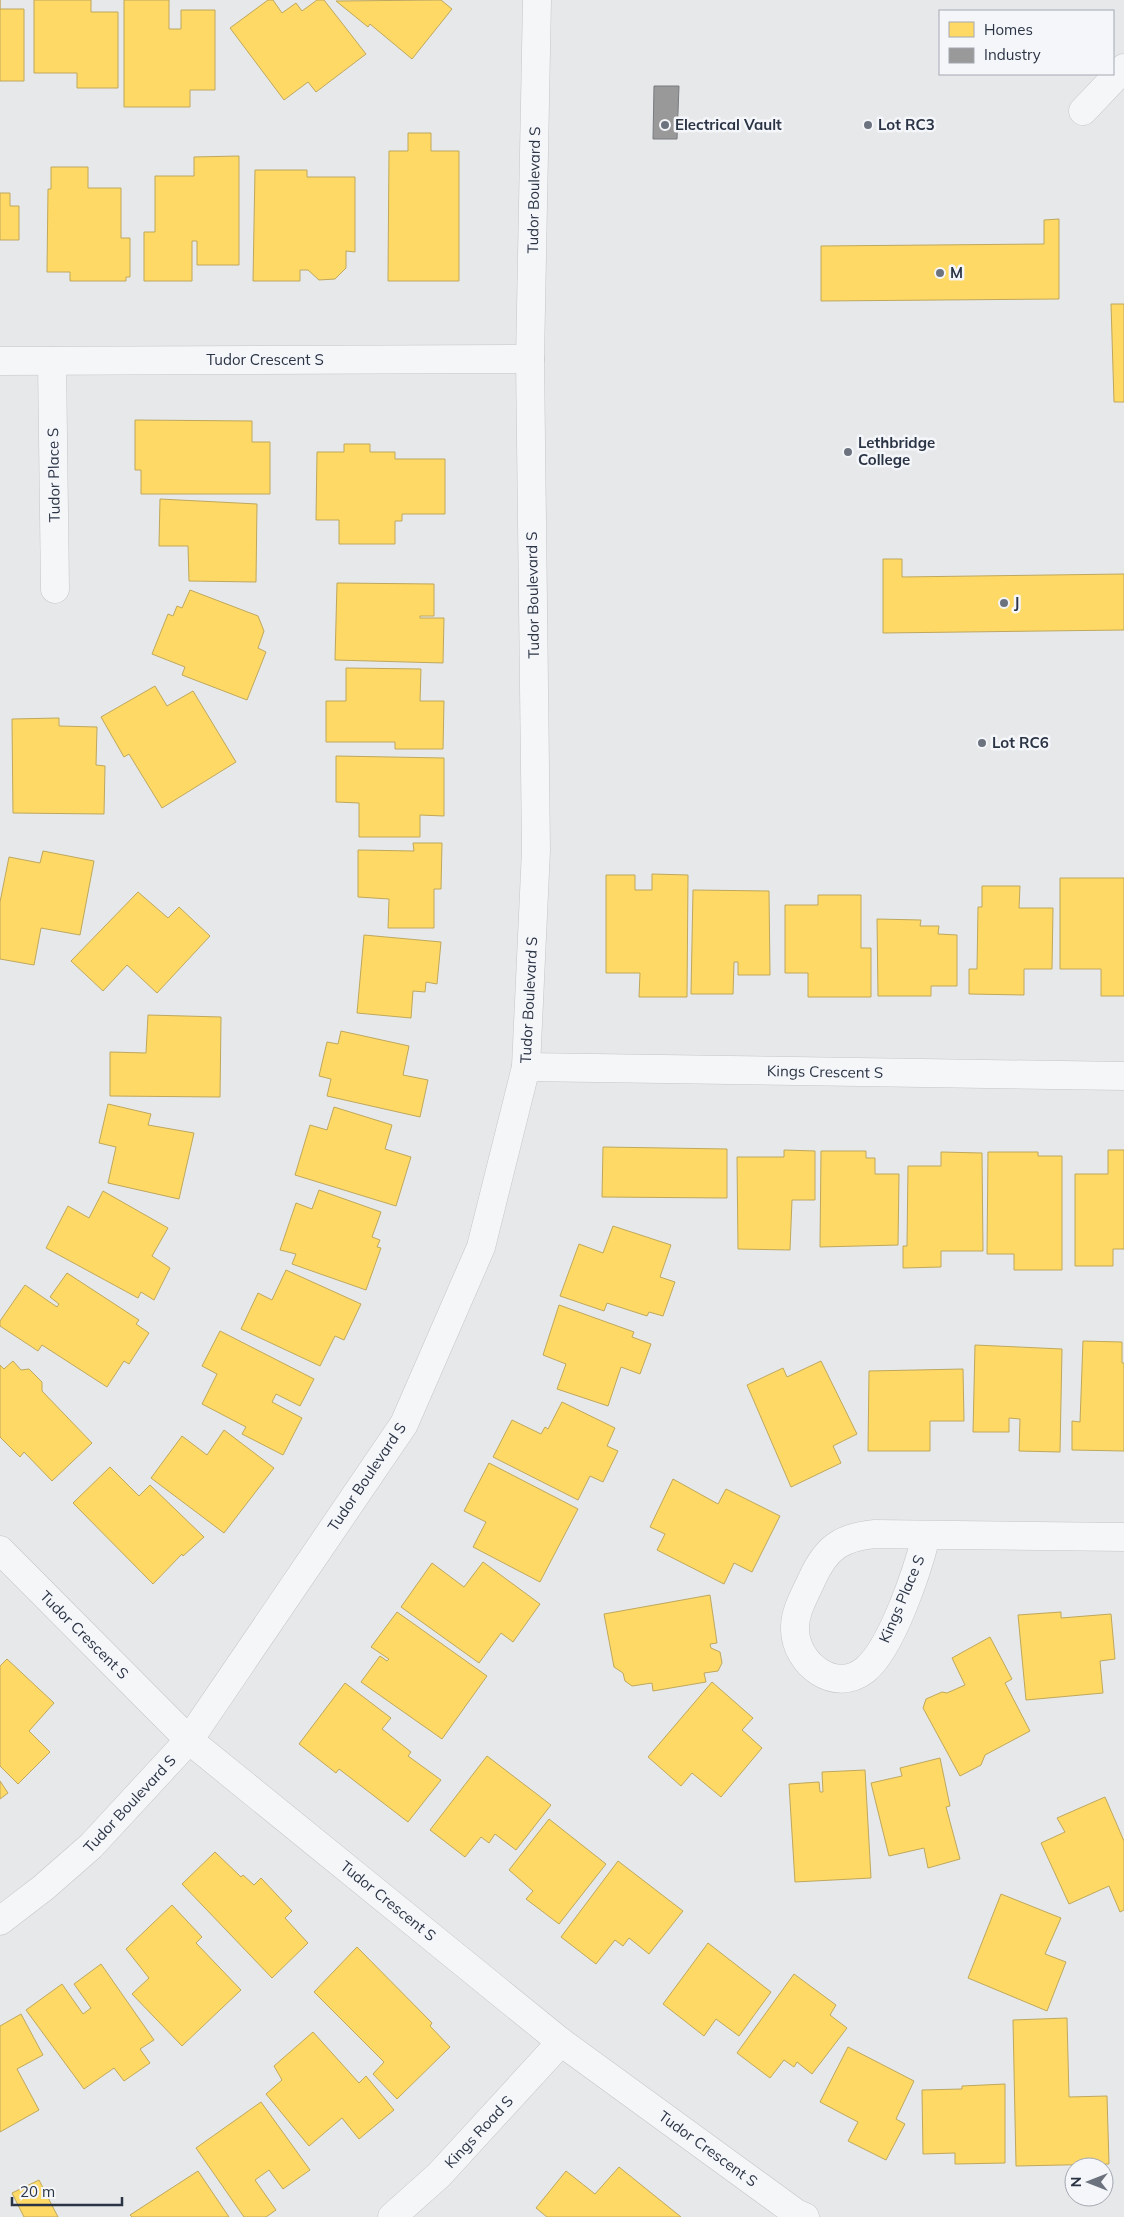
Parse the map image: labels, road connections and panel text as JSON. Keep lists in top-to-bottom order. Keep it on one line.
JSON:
{"streets":{"street":["Tudor Boulevard S","Tudor Crescent S","Tudor Place S","Kings Crescent S","Kings Place S","Kings Road S"]},"crossings":[["Tudor Boulevard S","Tudor Crescent S"],["Tudor Boulevard S","Kings Crescent S"],["Tudor Crescent S","Tudor Place S"],["Tudor Crescent S","Kings Road S"]],"places":["Electrical Vault","Lot RC3","M","Lethbridge College","J","Lot RC6"],"legend":["Homes","Industry"],"scale_bar":"20 m","north":"left"}
